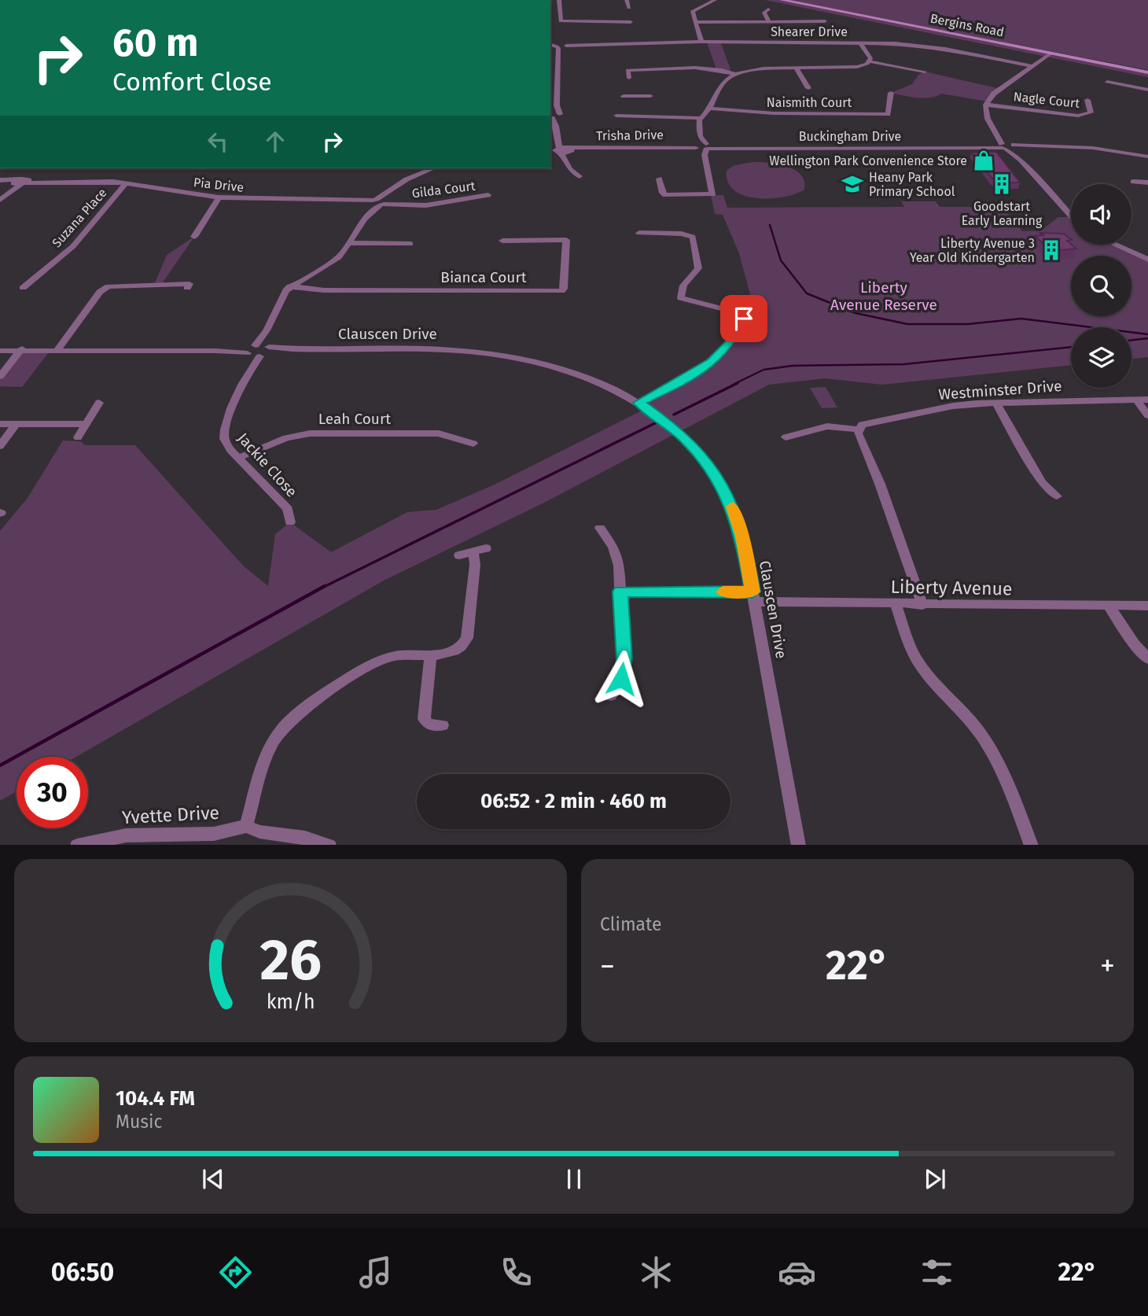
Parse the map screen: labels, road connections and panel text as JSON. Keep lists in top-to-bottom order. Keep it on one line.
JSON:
{"streets":{"main road":["Bergins Road"],"street":["Shearer Drive","Nagle Court","Naismith Court","Trisha Drive","Buckingham Drive","Pia Drive","Gilda Court","Suzana Place","Bianca Court","Clauscen Drive","Westminster Drive","Leah Court","Jackie Close","Liberty Avenue","Yvette Drive"]},"crossings":[["Trisha Drive","Buckingham Drive"],["Pia Drive","Gilda Court"],["Pia Drive","Suzana Place"],["Clauscen Drive","Jackie Close"],["Clauscen Drive","Liberty Avenue"],["Leah Court","Jackie Close"]],"parks":["Liberty Avenue Reserve"],"places":{"shop":["Wellington Park Convenience Store"],"school or university":["Heany Park Primary School"],"building":["Goodstart Early Learning","Liberty Avenue 3 Year Old Kindergarten"]},"page":{"turn":["60 m","Comfort Close"],"limit":"30","trip":"06:52 · 2 min · 460 m","tile":"Climate","heat":["−","22°","+"],"song":["104.4 FM","Music"],"tabs":["06:50","22°"],"gauge":["26","km/h"]}}
